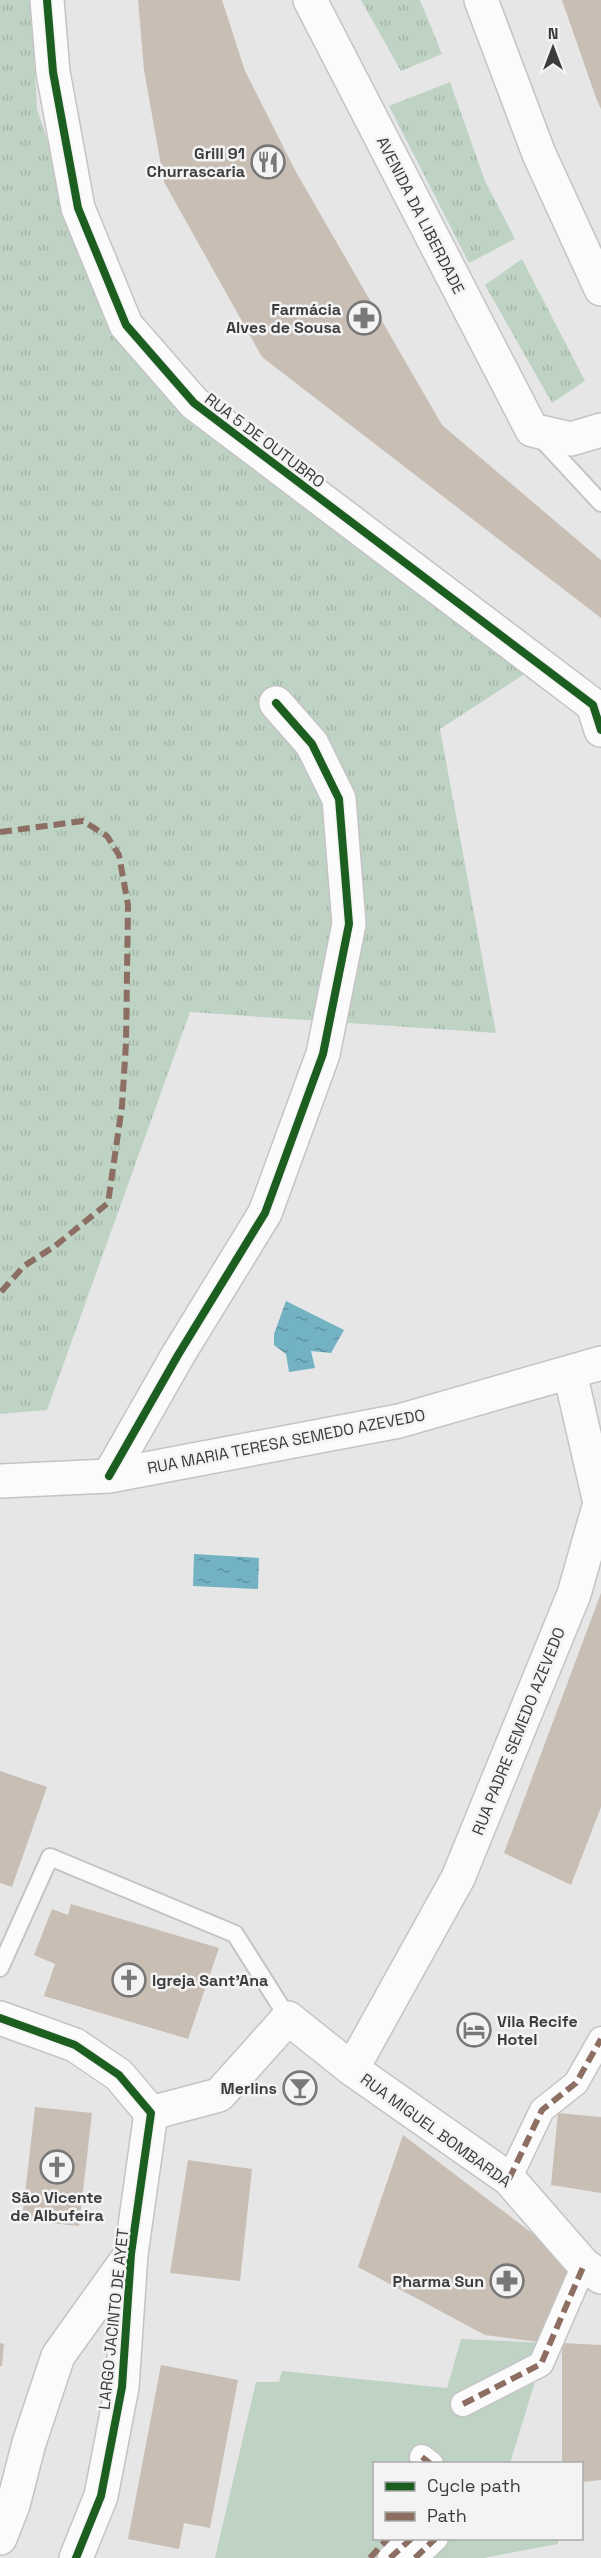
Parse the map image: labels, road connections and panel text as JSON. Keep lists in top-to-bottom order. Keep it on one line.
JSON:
{"streets":{"street":["AVENIDA DA LIBERDADE","RUA 5 DE OUTUBRO","RUA MARIA TERESA SEMEDO AZEVEDO","RUA PADRE SEMEDO AZEVEDO","RUA MIGUEL BOMBARDA","LARGO JACINTO DE AYET"]},"crossings":[["RUA MARIA TERESA SEMEDO AZEVEDO","RUA PADRE SEMEDO AZEVEDO"],["RUA PADRE SEMEDO AZEVEDO","RUA MIGUEL BOMBARDA"]],"places":{"restaurant":["Grill 91 Churrascaria"],"pharmacy":["Farmácia Alves de Sousa","Pharma Sun"],"church":["Igreja Sant’Ana","São Vicente de Albufeira"],"hotel":["Vila Recife Hotel"],"bar":["Merlins"]},"legend":["Cycle path","Path"],"north":"top"}
